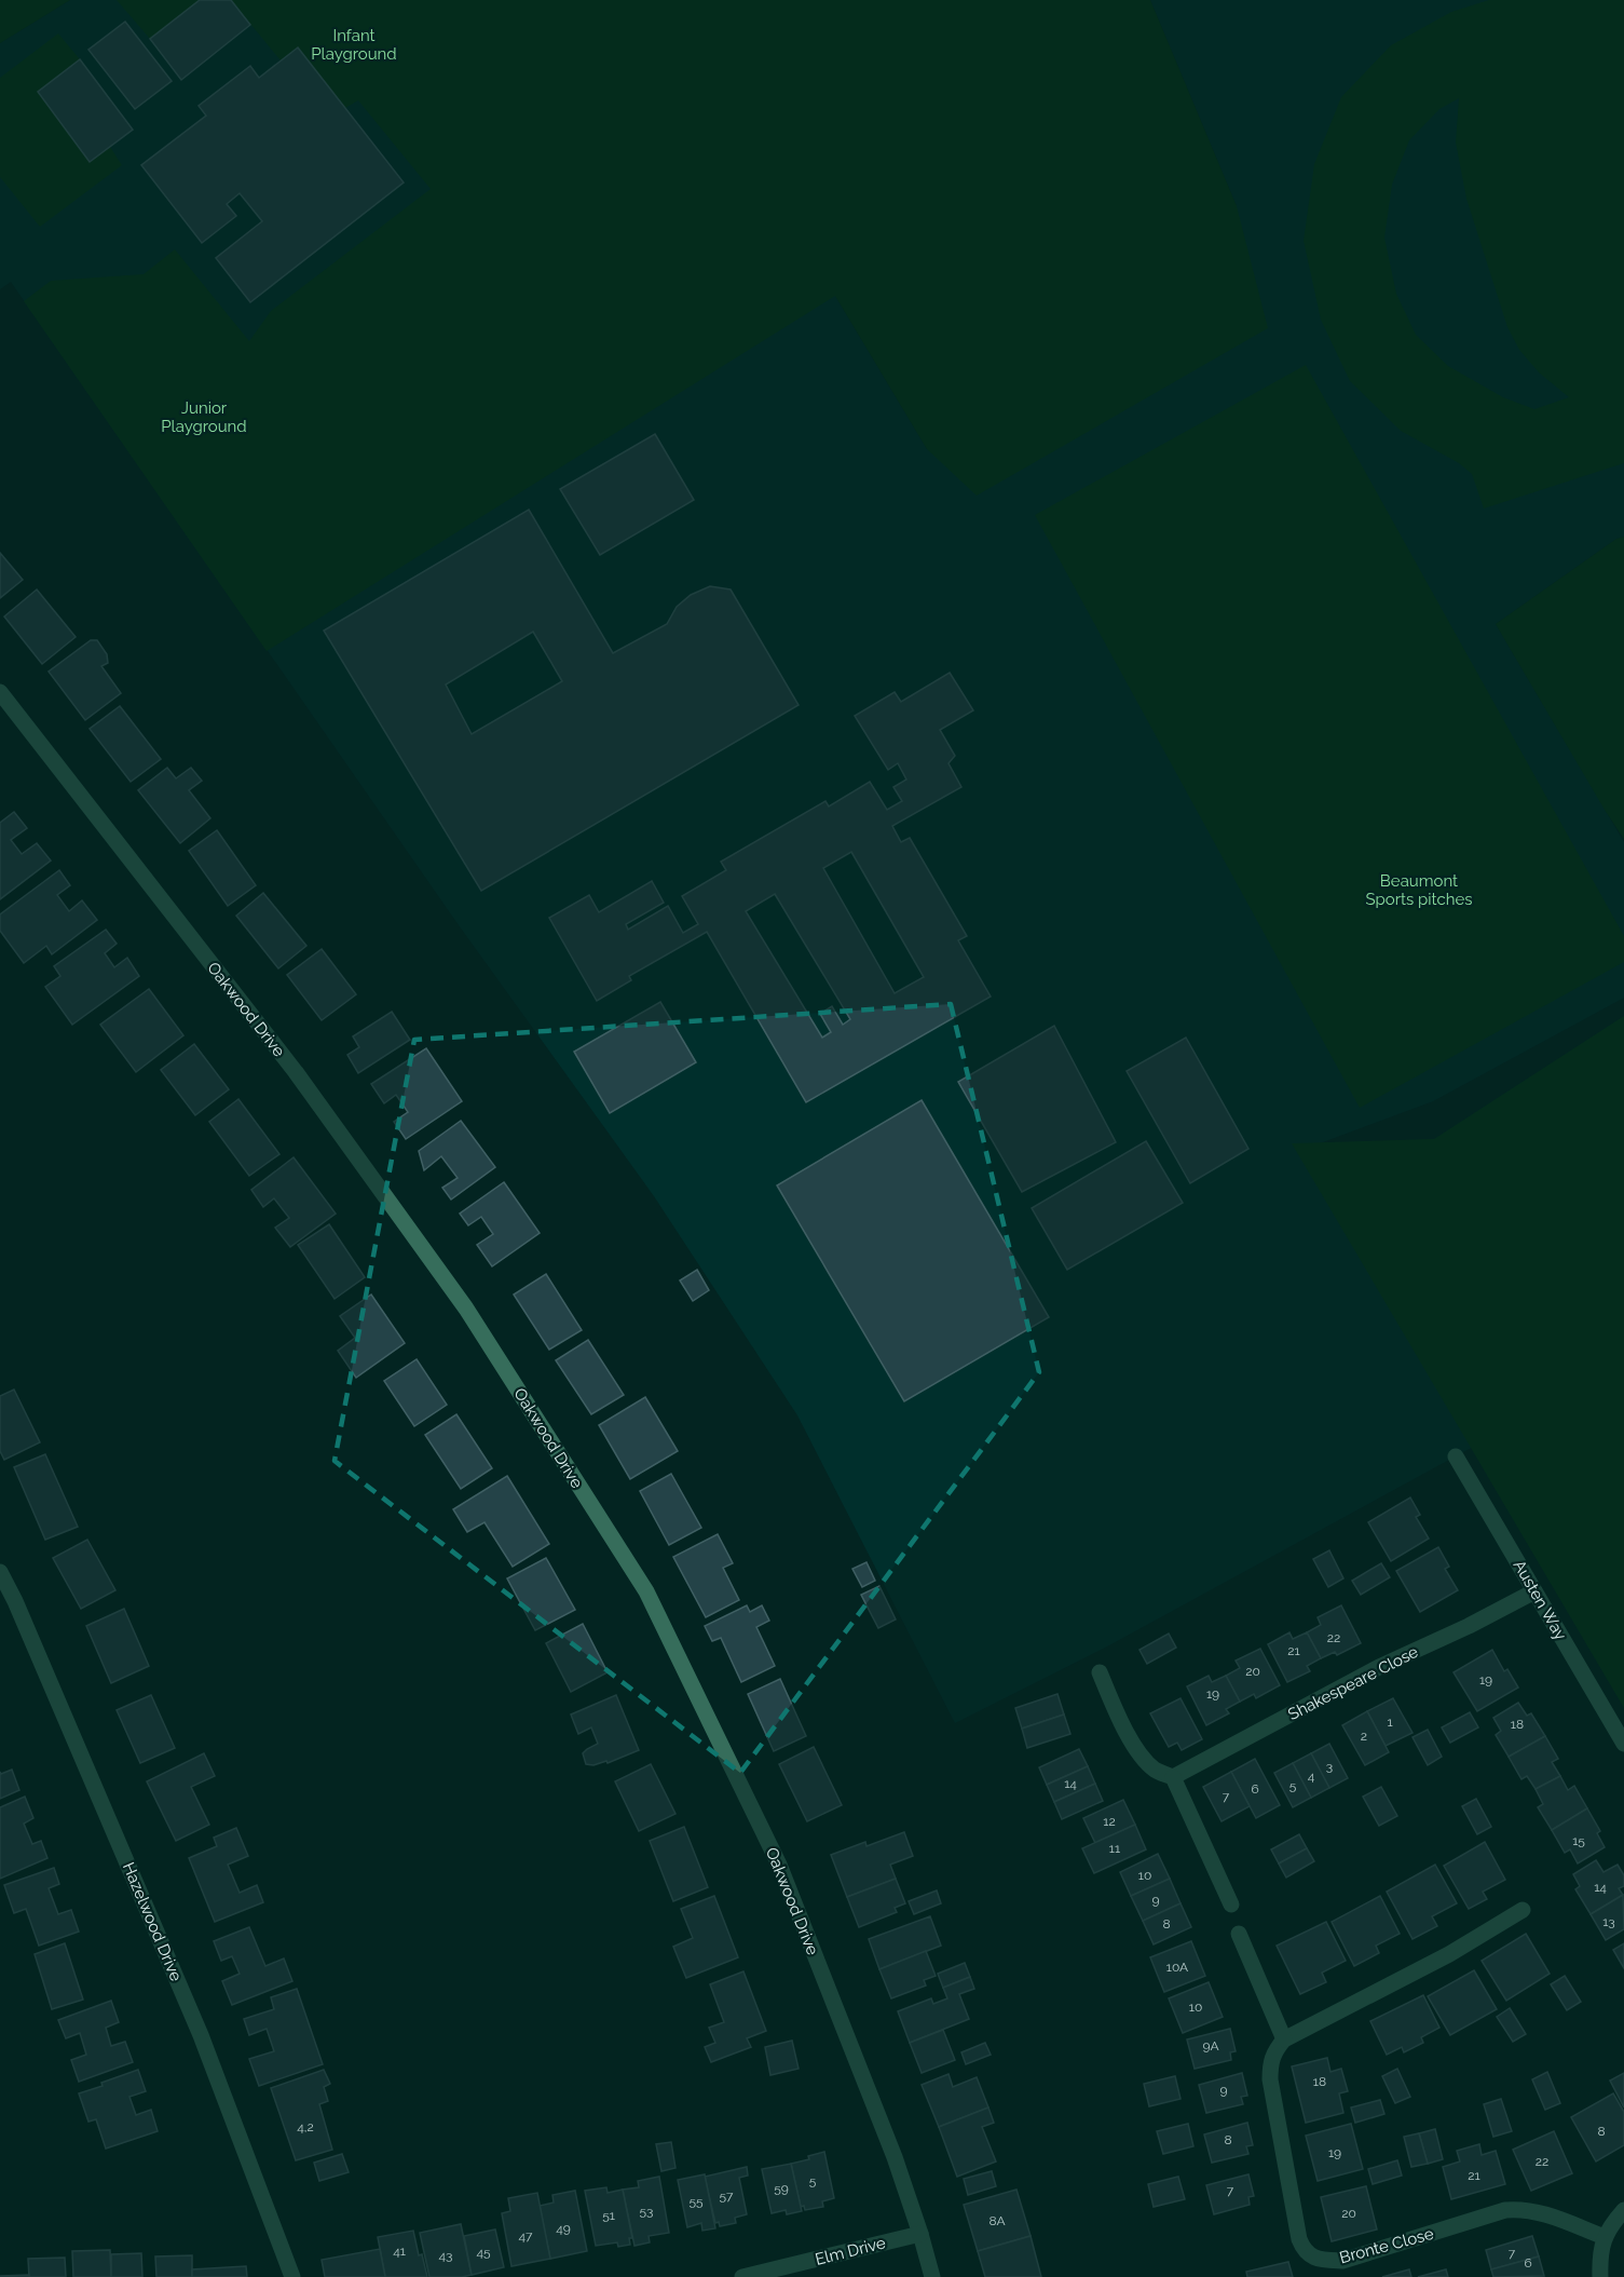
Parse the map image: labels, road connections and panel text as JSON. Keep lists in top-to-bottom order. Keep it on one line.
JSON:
{"streets":{"street":["Oakwood Drive","Austen Way","Shakespeare Close","Hazelwood Drive","Bronte Close","Elm Drive"]},"crossings":[["Oakwood Drive","Elm Drive"],["Austen Way","Shakespeare Close"]],"parks":["Infant Playground","Junior Playground","Beaumont Sports pitches"],"house_numbers":["22","21","20","19","19","1","18","2","3","4","14","5","6","7","12","15","11","10","14","9","13","8","10A","10","9A","18","9","4,2","8","8","19","22","21","5","59","7","57","55","53","20","51","8A","49","47","41","45","7","43","6"]}
